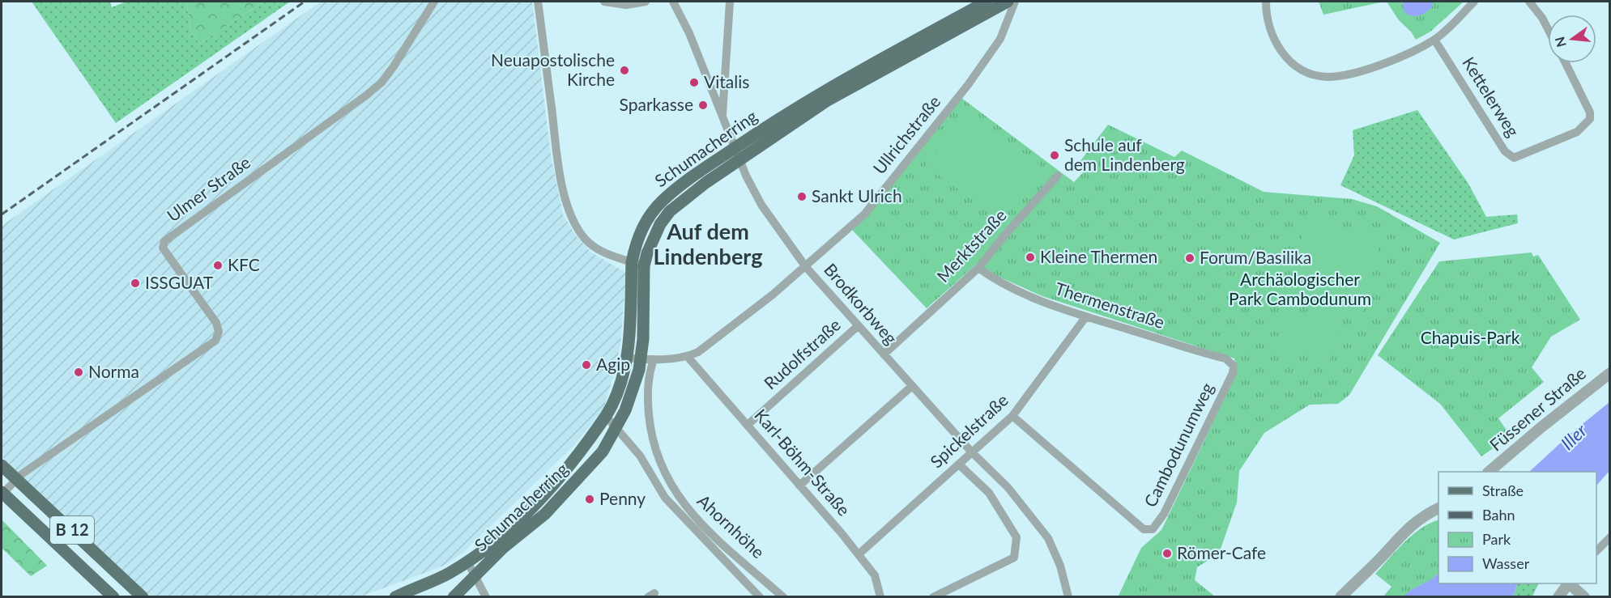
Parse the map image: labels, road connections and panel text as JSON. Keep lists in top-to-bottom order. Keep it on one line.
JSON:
{"streets":{"main road":["Schumacherring","B 12"],"street":["Kettelerweg","Ullrichstraße","Ulmer Straße","Merktstraße","Brodkorbweg","Thermenstraße","Rudolfstraße","Füssener Straße","Spickelstraße","Cambodunumweg","Karl-Böhm-Straße","Ahornhöhe"]},"crossings":[["Ullrichstraße","Schumacherring"],["Ullrichstraße","Brodkorbweg"],["Ullrichstraße","Karl-Böhm-Straße"],["Ullrichstraße","Ahornhöhe"],["Schumacherring","Brodkorbweg"],["Schumacherring","Ahornhöhe"],["Ulmer Straße","B 12"],["Merktstraße","Brodkorbweg"],["Merktstraße","Thermenstraße"],["Brodkorbweg","Rudolfstraße"],["Brodkorbweg","Spickelstraße"],["Thermenstraße","Spickelstraße"],["Thermenstraße","Cambodunumweg"],["Rudolfstraße","Karl-Böhm-Straße"],["Spickelstraße","Cambodunumweg"],["Spickelstraße","Karl-Böhm-Straße"]],"districts":["Auf dem Lindenberg"],"water":["Iller"],"parks":["Archäologischer Park Cambodunum","Chapuis-Park"],"places":["Neuapostolische Kirche","Vitalis","Sparkasse","Schule auf dem Lindenberg","Sankt Ulrich","Kleine Thermen","Forum/Basilika","KFC","ISSGUAT","Agip","Norma","Penny","Römer-Cafe"],"legend":["Straße","Bahn","Park","Wasser"],"north":"left"}
